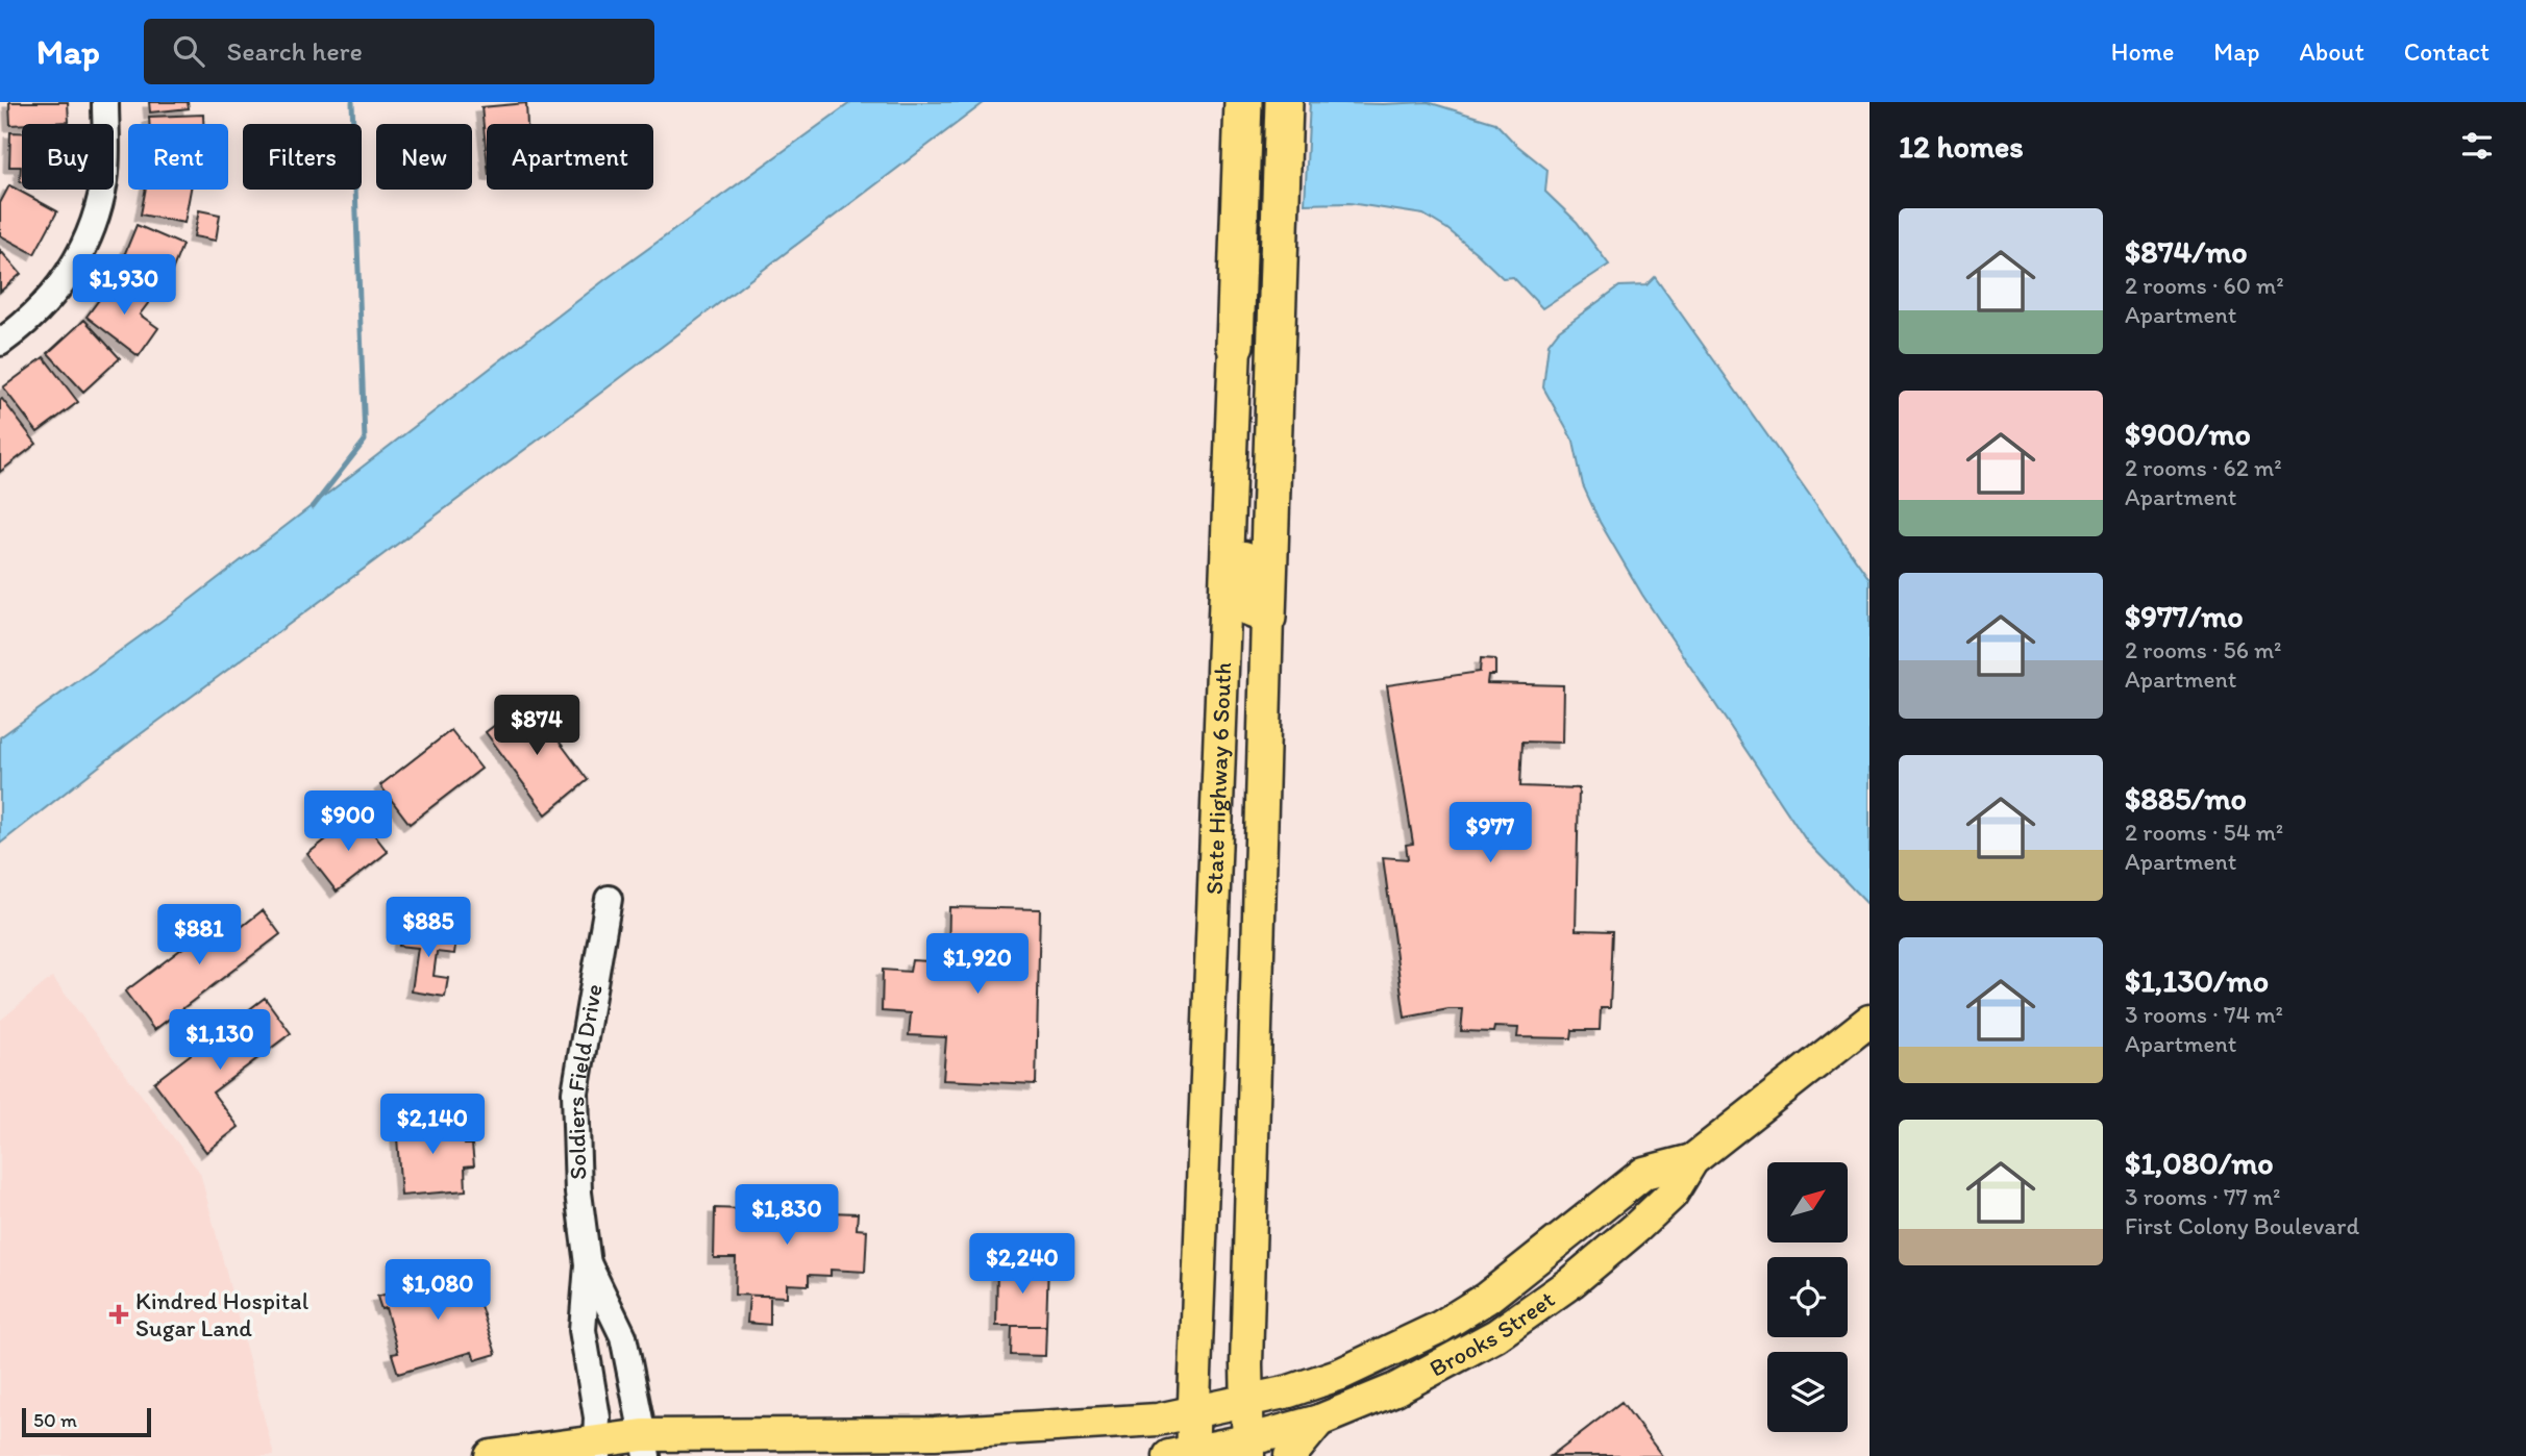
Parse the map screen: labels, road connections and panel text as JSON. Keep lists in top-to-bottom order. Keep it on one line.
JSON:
{"streets":{"highway":["State Highway 6 South"],"main road":["Brooks Street"],"street":["Soldiers Field Drive"]},"crossings":[["State Highway 6 South","Brooks Street"],["Soldiers Field Drive","Brooks Street"]],"places":{"health":["Kindred Hospital Sugar Land"]},"scale_bar":"50 m","north":"top right","page":{"header":"Map","search":"Search here","nav":["Home","Map","About","Contact"],"heading":"12 homes","chip":["Buy","Rent","Filters","New","Apartment"],"list":[{"name":"$874/mo","note":"2 rooms · 60 m² · Apartment"},{"name":"$900/mo","note":"2 rooms · 62 m² · Apartment"},{"name":"$977/mo","note":"2 rooms · 56 m² · Apartment"},{"name":"$885/mo","note":"2 rooms · 54 m² · Apartment"},{"name":"$1,130/mo","note":"3 rooms · 74 m² · Apartment"},{"name":"$1,080/mo","note":"3 rooms · 77 m² · First Colony Boulevard"}],"price":["$1,930","$874","$900","$977","$885","$881","$1,920","$1,130","$2,140","$1,830","$2,240","$1,080"],"scale":"50 m"}}
